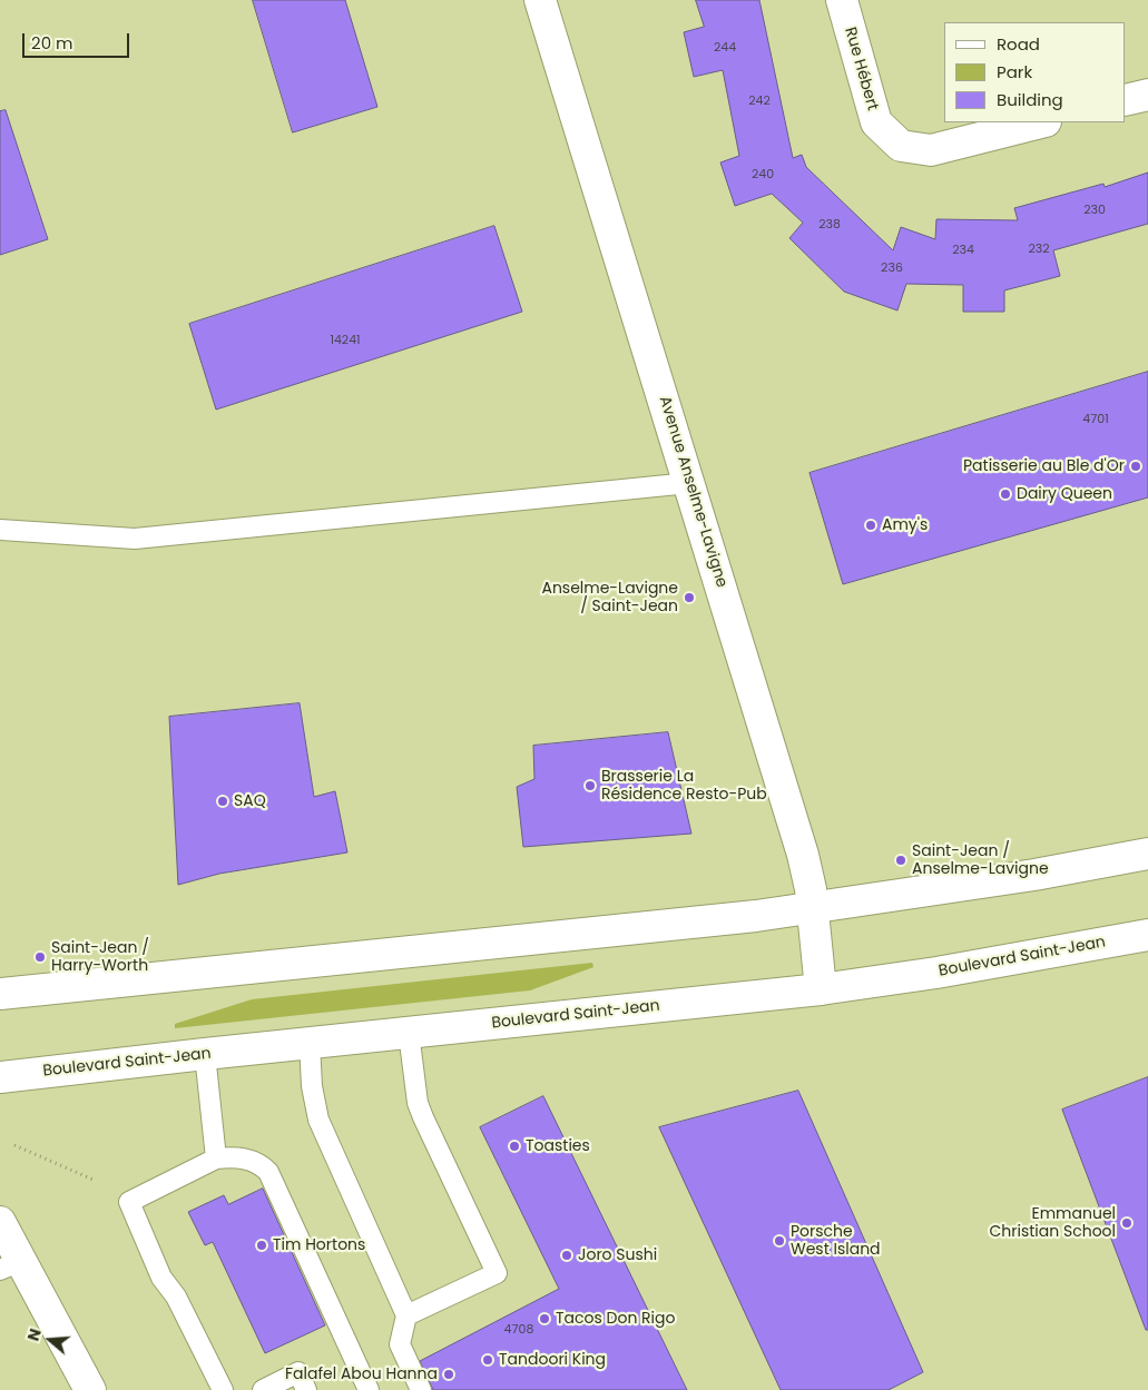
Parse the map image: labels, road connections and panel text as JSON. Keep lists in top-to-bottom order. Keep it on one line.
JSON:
{"streets":{"main road":["Rue Hébert","Avenue Anselme-Lavigne","Boulevard Saint-Jean"]},"crossings":[["Avenue Anselme-Lavigne","Boulevard Saint-Jean"]],"places":["Patisserie au Ble d'Or","Dairy Queen","Amy's","Anselme-Lavigne / Saint-Jean","Brasserie La Résidence Resto-Pub","SAQ","Saint-Jean / Anselme-Lavigne","Saint-Jean / Harry-Worth","Toasties","Emmanuel Christian School","Porsche West Island","Tim Hortons","Joro Sushi","Tacos Don Rigo","Tandoori King","Falafel Abou Hanna"],"house_numbers":["244","242","240","230","238","232","234","236","14241","4701","4708"],"legend":["Road","Park","Building"],"scale_bar":"20 m","north":"left"}
